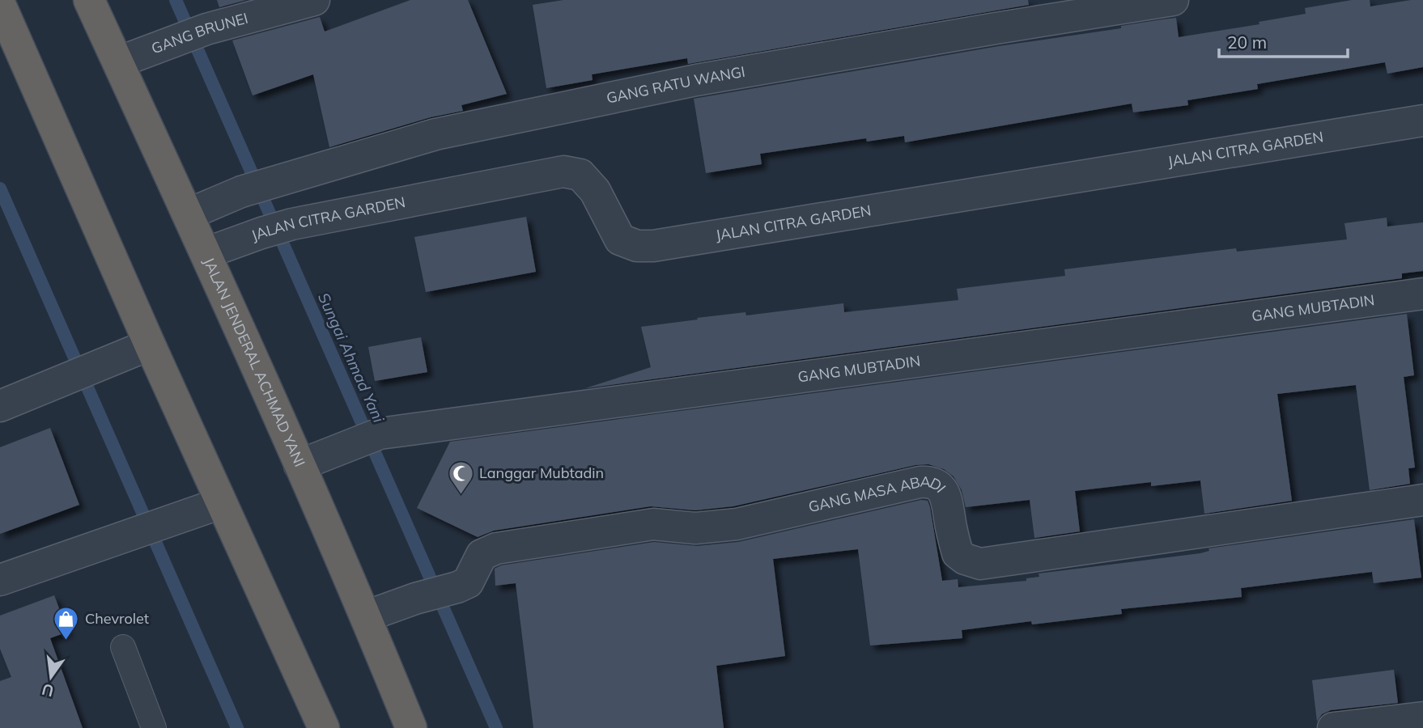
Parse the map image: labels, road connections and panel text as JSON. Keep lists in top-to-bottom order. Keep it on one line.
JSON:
{"streets":{"highway":["JALAN JENDERAL ACHMAD YANI"],"street":["GANG BRUNEI","GANG RATU WANGI","JALAN CITRA GARDEN","GANG MUBTADIN","GANG MASA ABADI"]},"crossings":[["GANG BRUNEI","JALAN JENDERAL ACHMAD YANI"],["GANG RATU WANGI","JALAN JENDERAL ACHMAD YANI"],["JALAN CITRA GARDEN","JALAN JENDERAL ACHMAD YANI"],["GANG MUBTADIN","JALAN JENDERAL ACHMAD YANI"],["JALAN JENDERAL ACHMAD YANI","GANG MASA ABADI"]],"water":["Sungai Ahmad Yani"],"places":{"mosque":["Langgar Mubtadin"],"shop":["Chevrolet"]},"scale_bar":"20 m","north":"bottom"}
